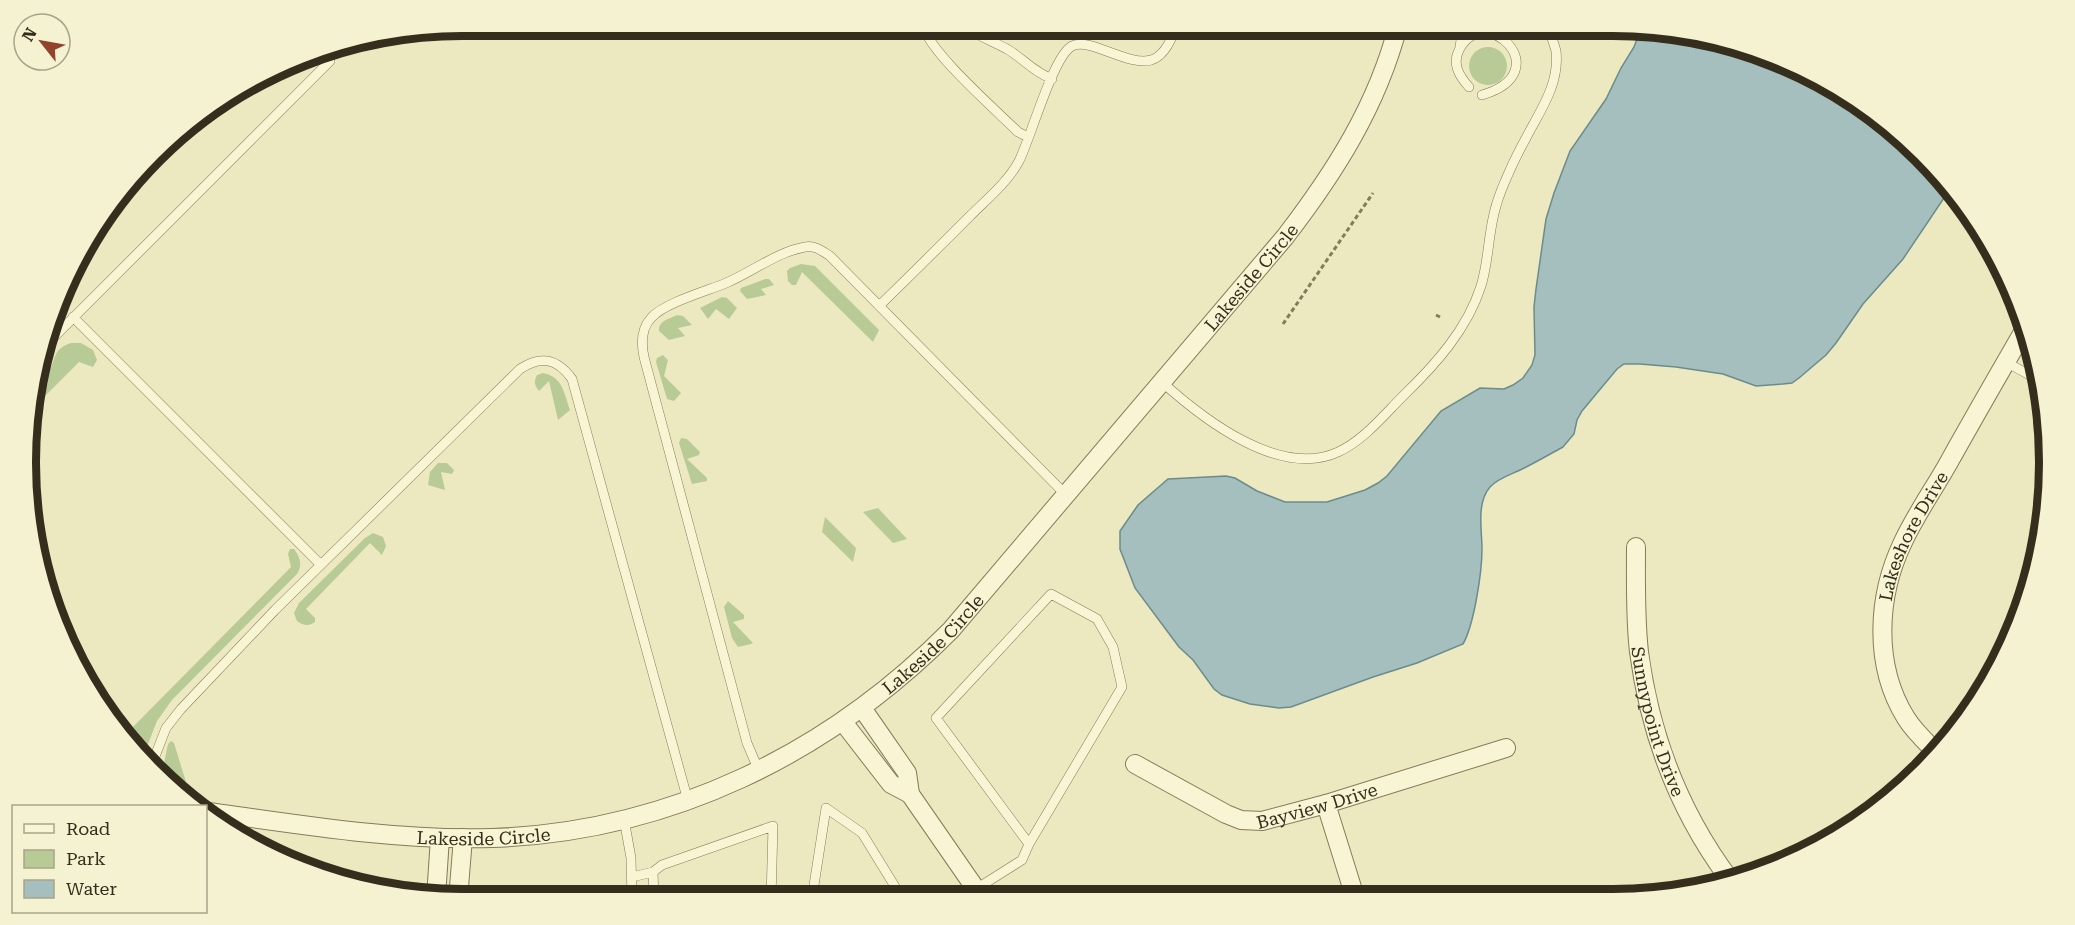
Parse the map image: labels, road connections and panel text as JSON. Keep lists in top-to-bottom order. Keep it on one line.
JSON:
{"streets":{"street":["Lakeside Circle","Lakeshore Drive","Sunnypoint Drive","Bayview Drive"]},"legend":["Road","Park","Water"],"north":"top left"}
